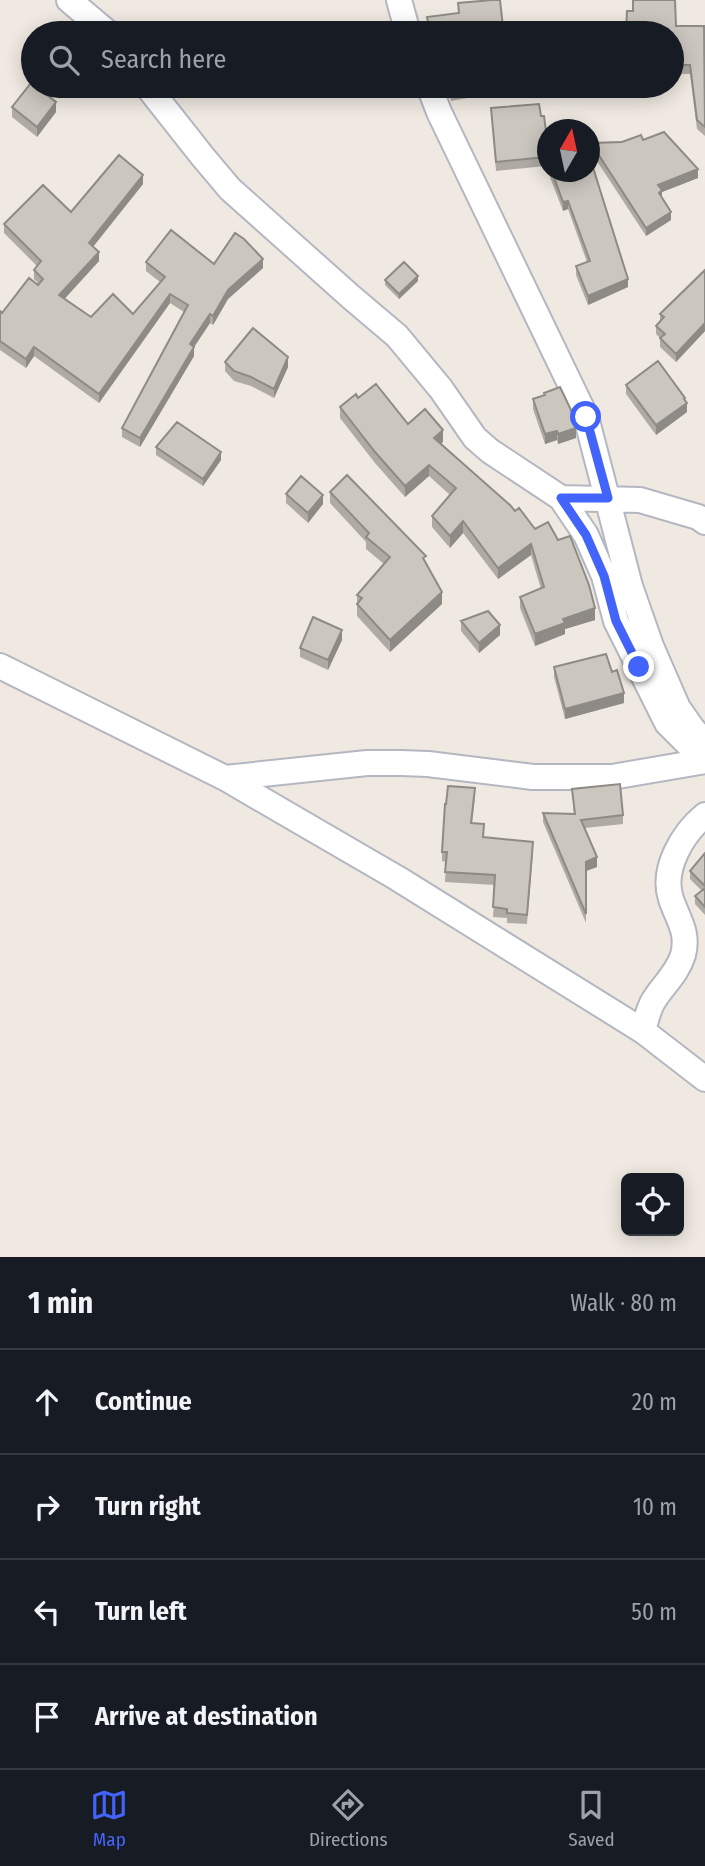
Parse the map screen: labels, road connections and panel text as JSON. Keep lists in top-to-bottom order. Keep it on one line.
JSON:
{"north":"top","page":{"search":"Search here","heading":["1 min","Walk · 80 m"],"list":[["Continue","20 m"],["Turn right","10 m"],["Turn left","50 m"],"Arrive at destination"],"nav":["Map","Directions","Saved"]}}
